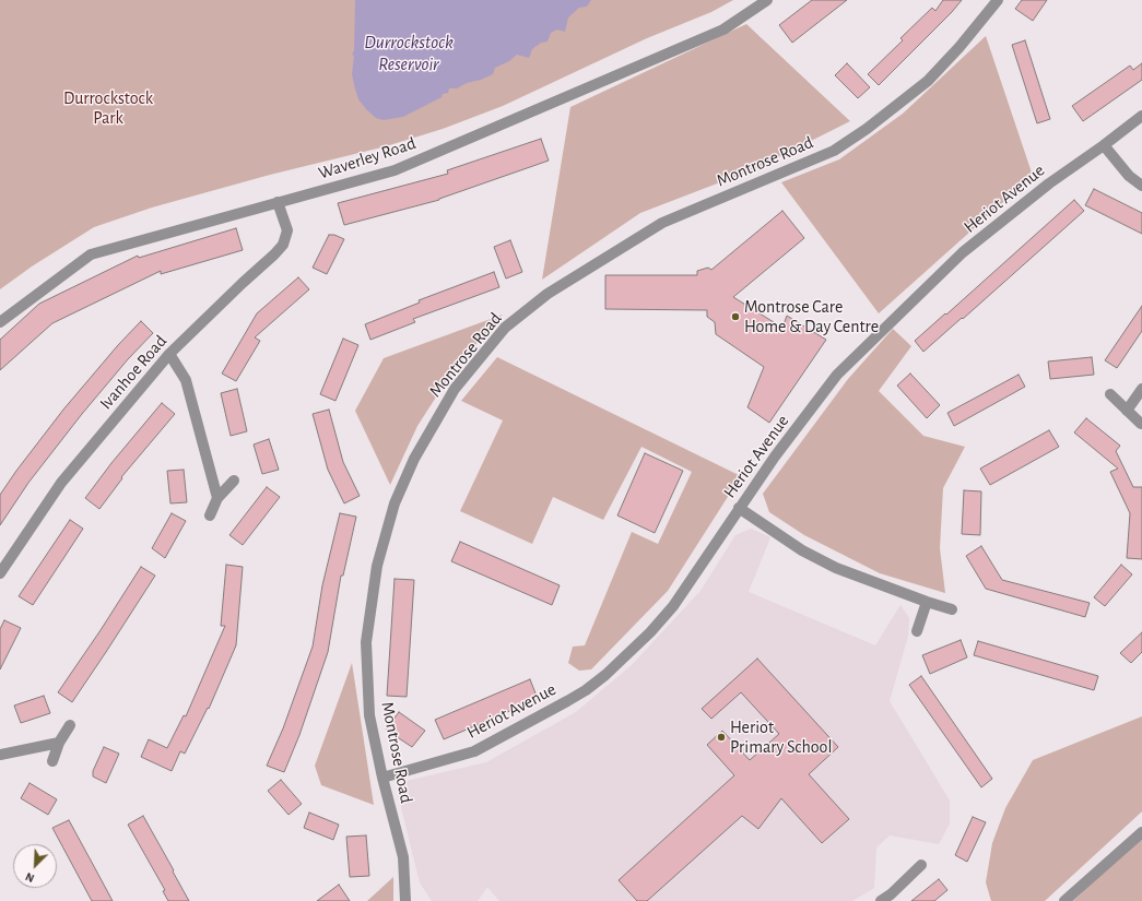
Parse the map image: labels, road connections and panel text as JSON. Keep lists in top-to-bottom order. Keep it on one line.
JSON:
{"streets":{"street":["Waverley Road","Montrose Road","Heriot Avenue","Ivanhoe Road"]},"crossings":[["Waverley Road","Ivanhoe Road"],["Montrose Road","Heriot Avenue"]],"water":["Durrockstock Reservoir"],"parks":["Durrockstock Park"],"places":["Montrose Care Home & Day Centre","Heriot Primary School"],"north":"bottom left"}
